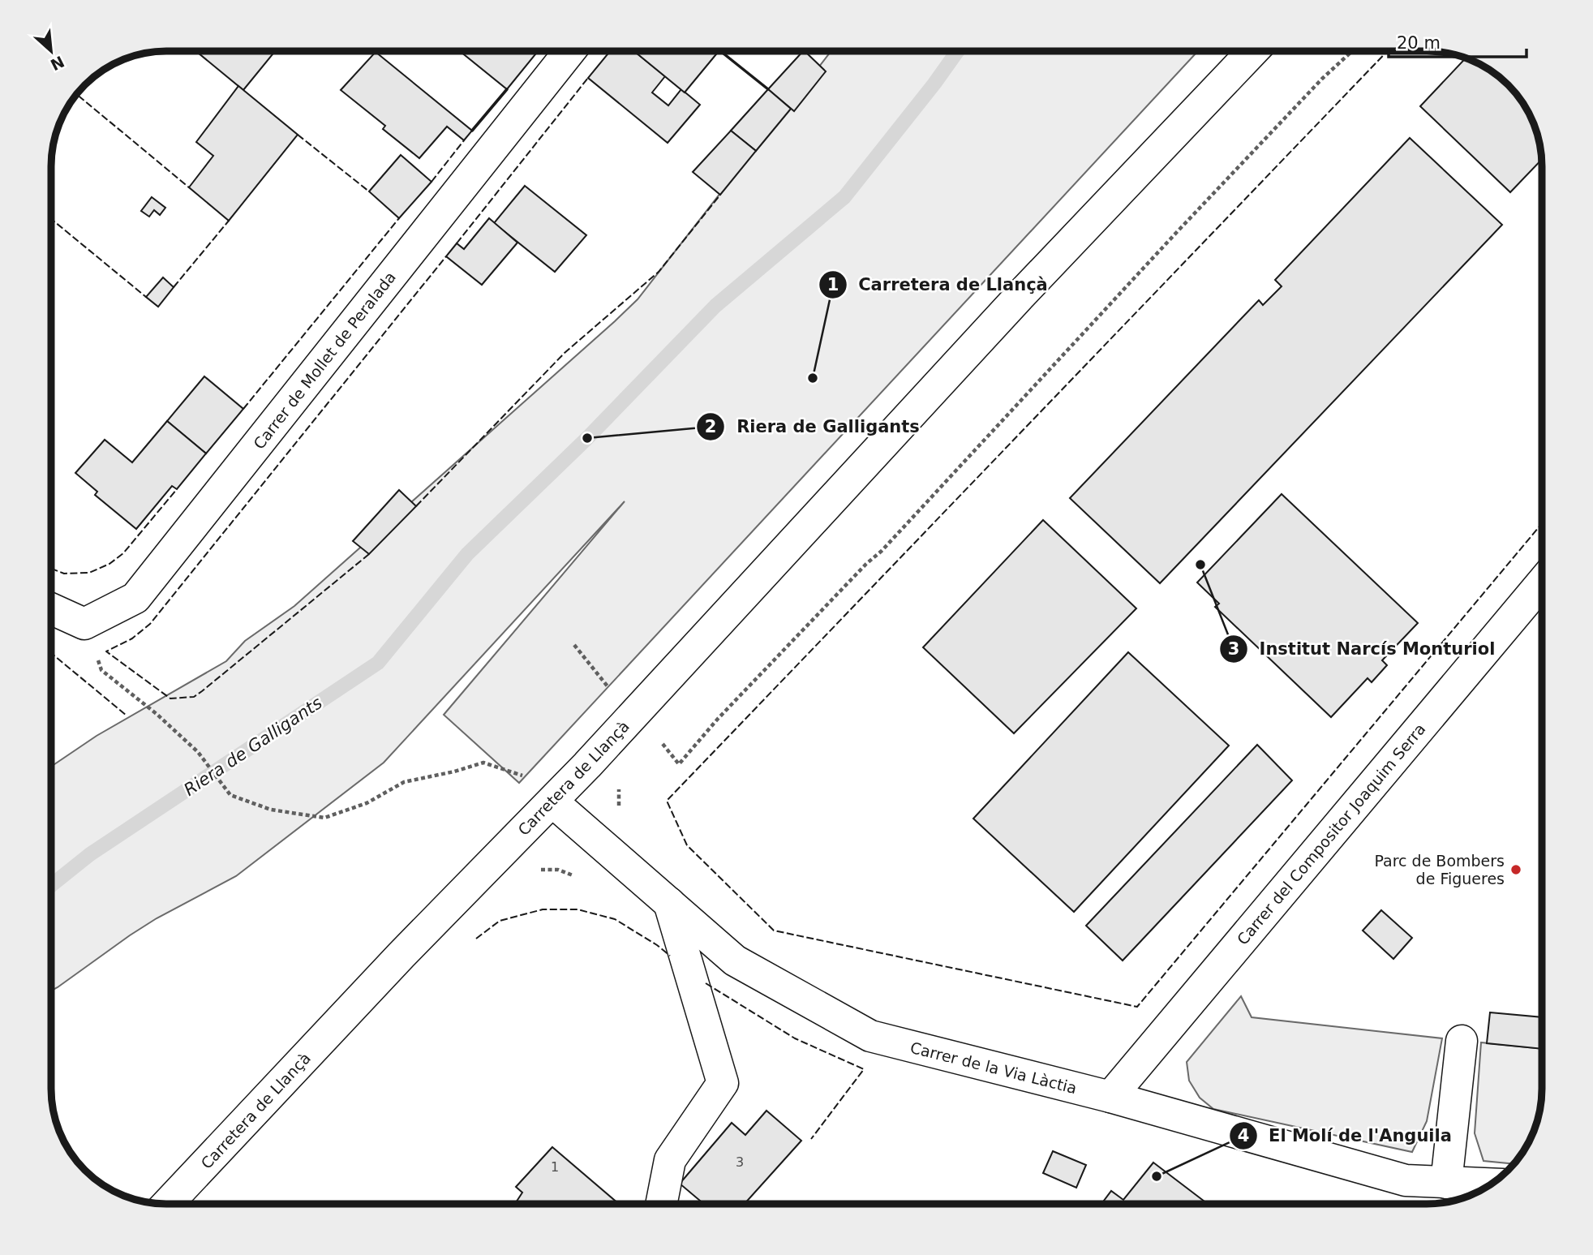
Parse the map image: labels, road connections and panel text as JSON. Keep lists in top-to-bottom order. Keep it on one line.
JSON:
{"streets":{"street":["Carrer de Mollet de Peralada","Carretera de Llançà","Carrer del Compositor Joaquim Serra","Carrer de la Via Làctia"]},"crossings":[["Carretera de Llançà","Carrer de la Via Làctia"],["Carrer del Compositor Joaquim Serra","Carrer de la Via Làctia"]],"water":["Riera de Galligants"],"places":["Carretera de Llançà","Riera de Galligants","Institut Narcís Monturiol","Parc de Bombers de Figueres","El Molí de l'Anguila"],"house_numbers":["3","1"],"scale_bar":"20 m","north":"bottom right"}
